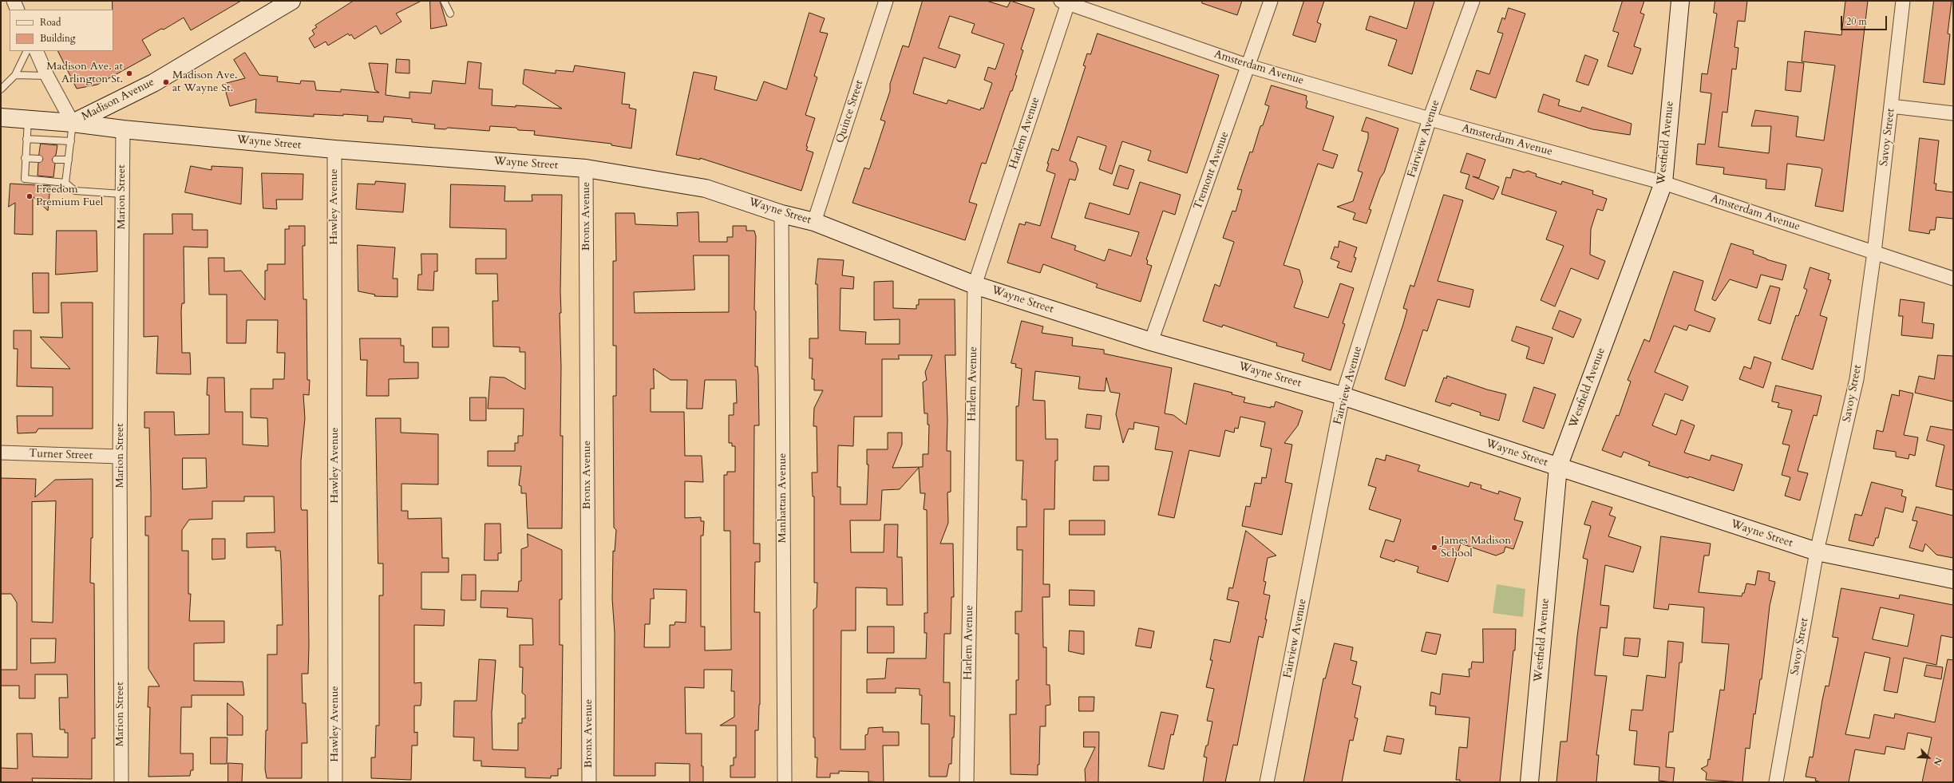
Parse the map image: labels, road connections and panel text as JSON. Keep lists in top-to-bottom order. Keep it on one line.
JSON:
{"streets":{"street":["Amsterdam Avenue","Madison Avenue","Quince Street","Harlem Avenue","Savoy Street","Fairview Avenue","Wayne Street","Westfield Avenue","Tremont Avenue","Marion Street","Hawley Avenue","Bronx Avenue","Turner Street","Manhattan Avenue"]},"crossings":[["Amsterdam Avenue","Harlem Avenue"],["Amsterdam Avenue","Savoy Street"],["Amsterdam Avenue","Fairview Avenue"],["Amsterdam Avenue","Westfield Avenue"],["Amsterdam Avenue","Tremont Avenue"],["Madison Avenue","Wayne Street"],["Quince Street","Wayne Street"],["Harlem Avenue","Wayne Street"],["Savoy Street","Wayne Street"],["Fairview Avenue","Wayne Street"],["Wayne Street","Westfield Avenue"],["Wayne Street","Tremont Avenue"],["Wayne Street","Marion Street"],["Wayne Street","Hawley Avenue"],["Wayne Street","Bronx Avenue"],["Wayne Street","Manhattan Avenue"],["Marion Street","Turner Street"]],"places":["Madison Ave. at Arlington St.","Madison Ave. at Wayne St.","Freedom Premium Fuel","James Madison School"],"legend":["Road","Building"],"scale_bar":"20 m","north":"bottom right"}
